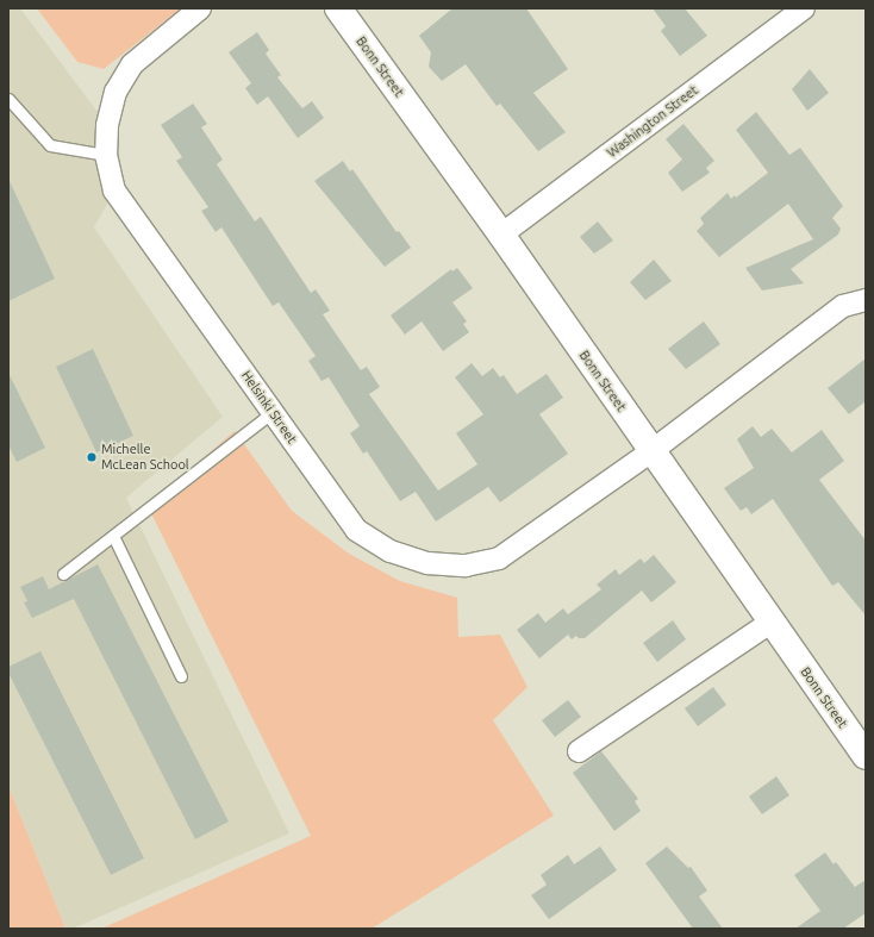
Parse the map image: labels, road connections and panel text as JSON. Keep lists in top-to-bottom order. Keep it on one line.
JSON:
{"streets":{"street":["Bonn Street","Washington Street","Helsinki Street"]},"crossings":[["Bonn Street","Washington Street"],["Bonn Street","Helsinki Street"]],"places":["Michelle McLean School"]}
